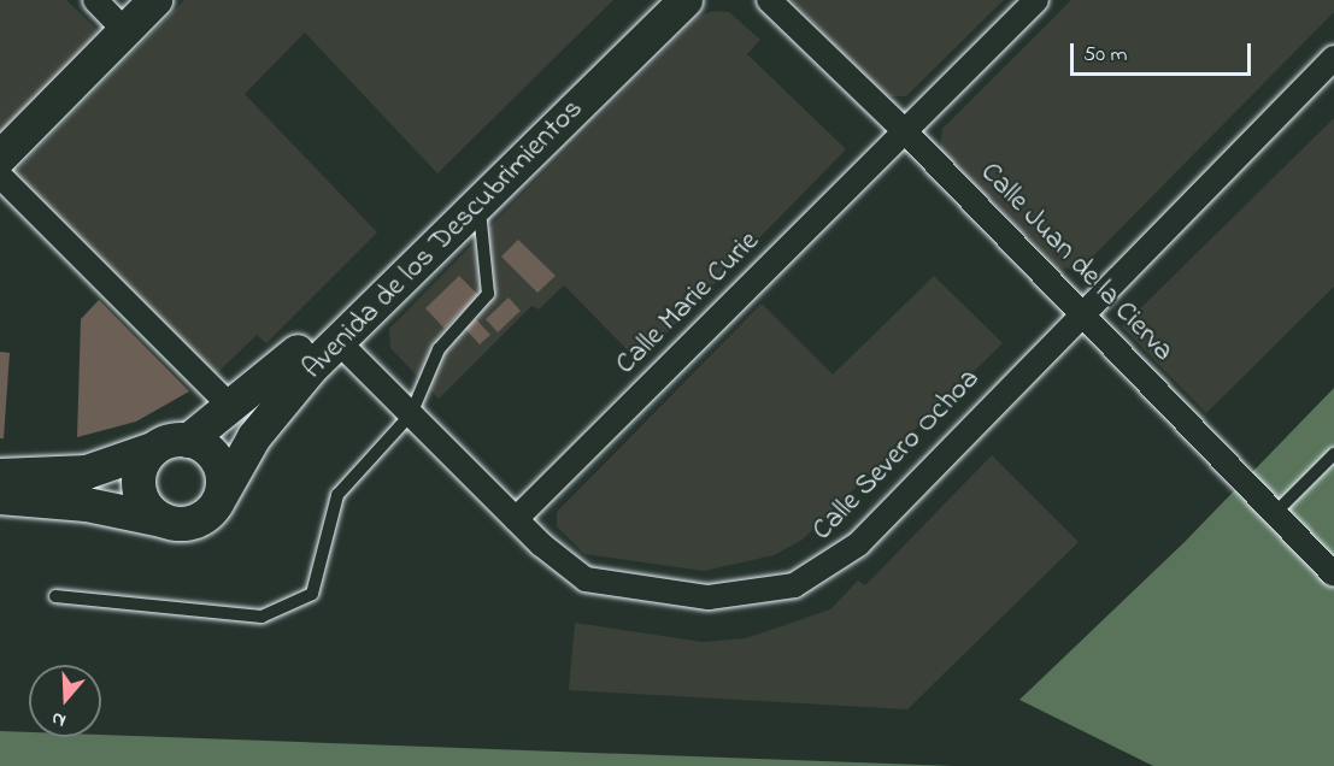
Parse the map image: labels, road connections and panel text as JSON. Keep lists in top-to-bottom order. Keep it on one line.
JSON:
{"streets":{"main road":["Avenida de los Descubrimientos"],"street":["Calle Juan de la Cierva","Calle Marie Curie","Calle Severo Ochoa"]},"crossings":[["Avenida de los Descubrimientos","Calle Severo Ochoa"],["Calle Juan de la Cierva","Calle Marie Curie"],["Calle Juan de la Cierva","Calle Severo Ochoa"],["Calle Marie Curie","Calle Severo Ochoa"]],"scale_bar":"50 m","north":"bottom"}
